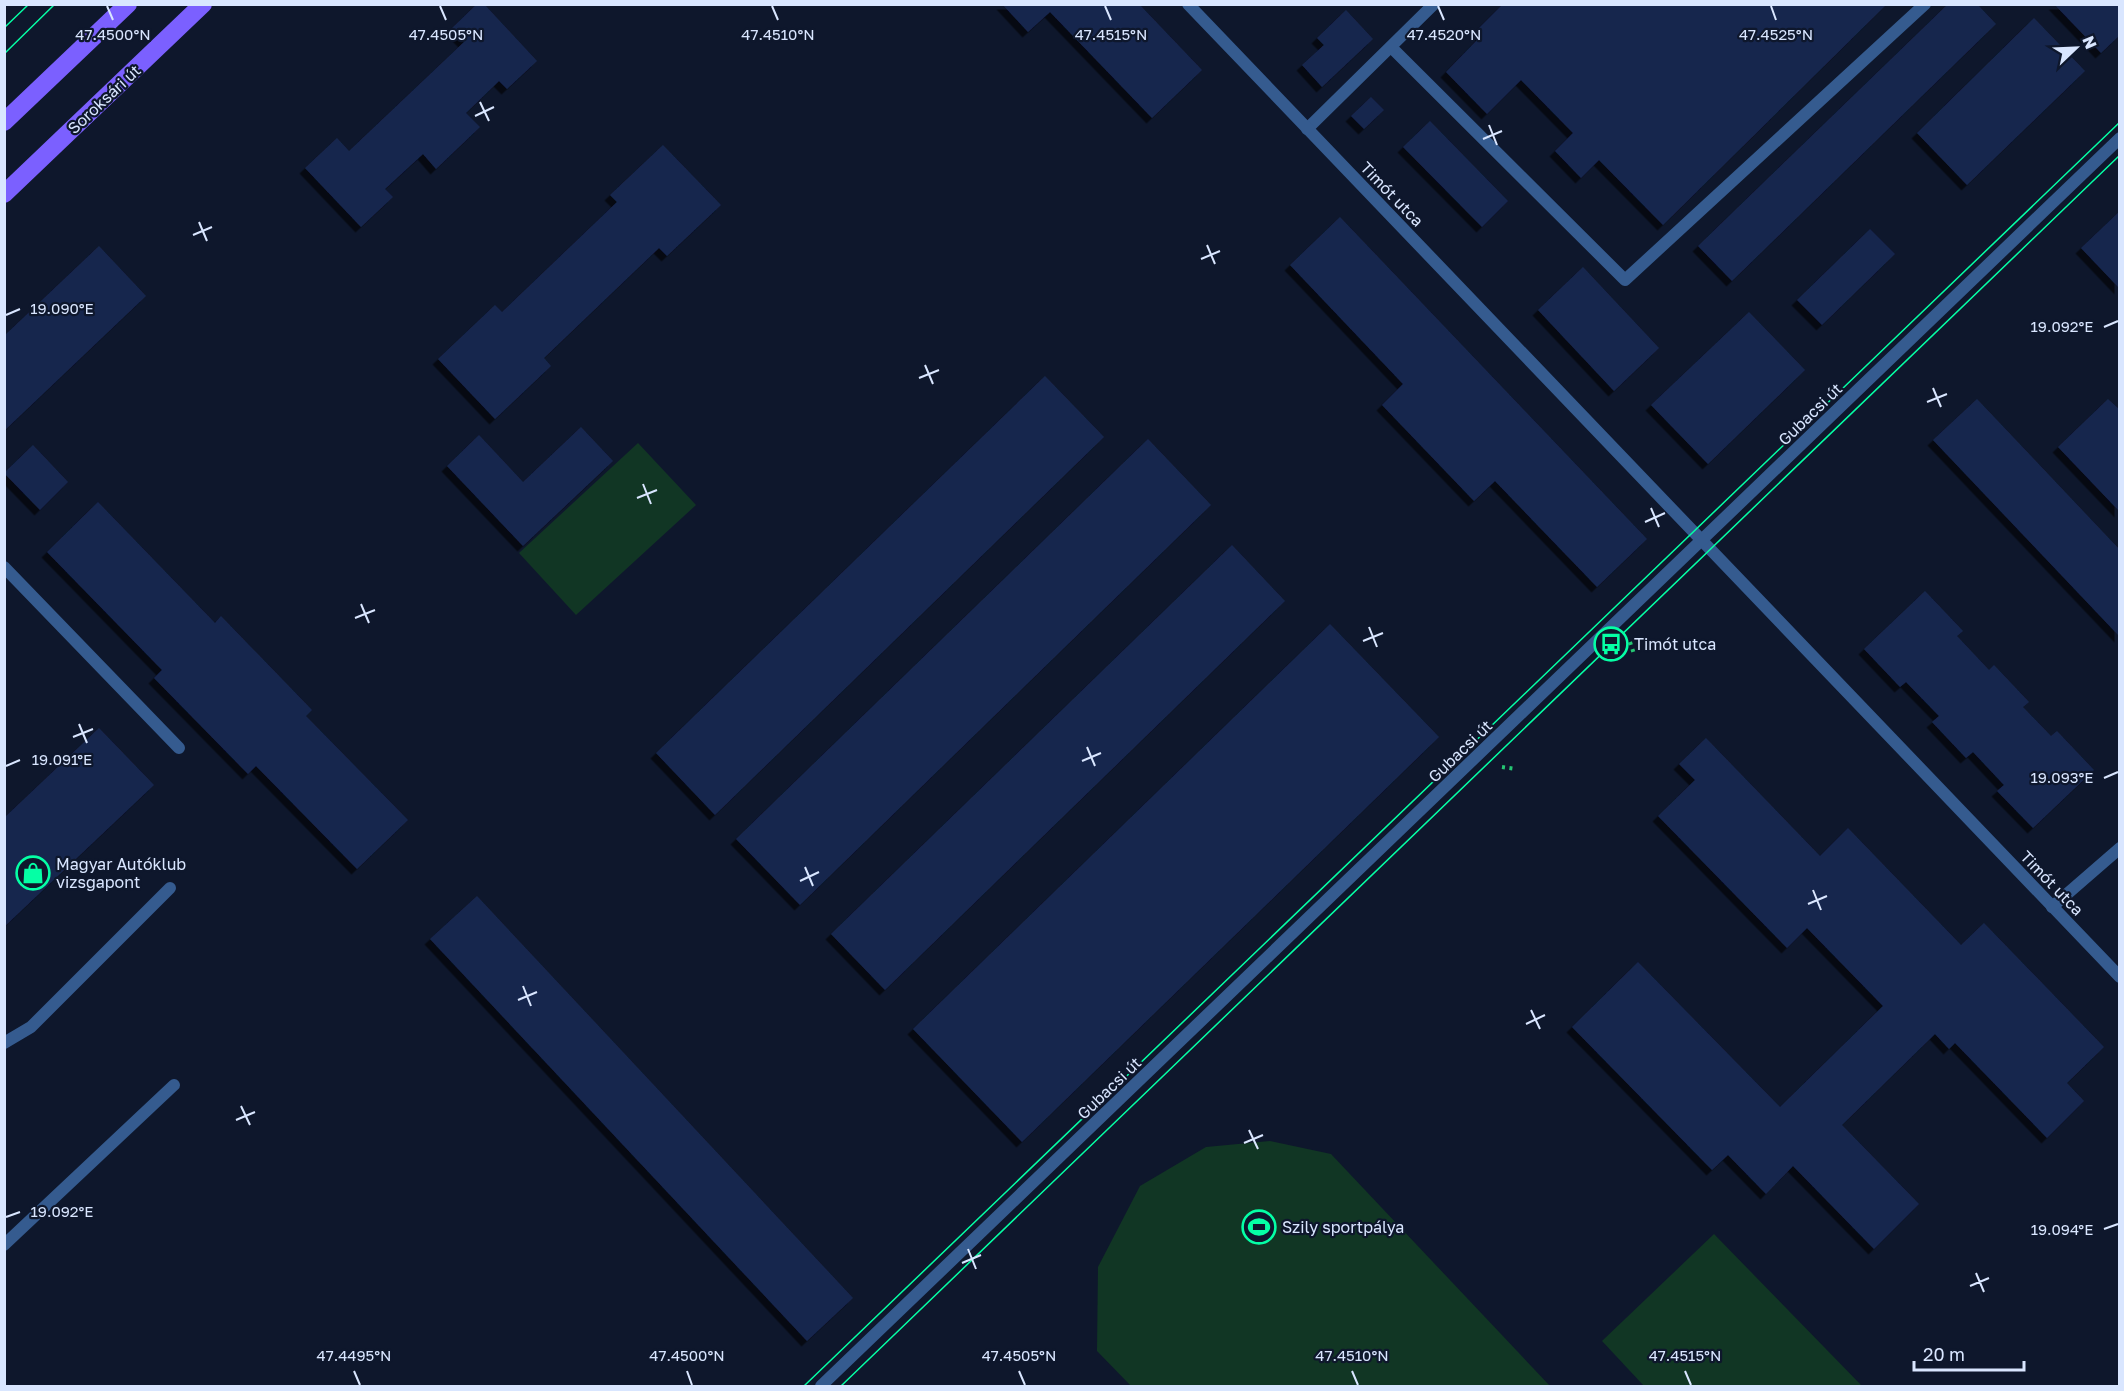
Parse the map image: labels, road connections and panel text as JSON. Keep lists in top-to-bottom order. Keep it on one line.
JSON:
{"streets":{"main road":["Soroksári út"],"street":["Timót utca","Gubacsi út"]},"crossings":[["Timót utca","Gubacsi út"]],"places":{"bus stop":["Timót utca"],"shop":["Magyar Autóklub vizsgapont"],"sports":["Szily sportpálya"]},"scale_bar":"20 m","north":"top right","coordinates":["47.4500°N","47.4505°N","47.4510°N","47.4515°N","47.4520°N","47.4525°N","19.090°E","19.092°E","19.091°E","19.093°E","19.094°E","47.4495°N"]}
